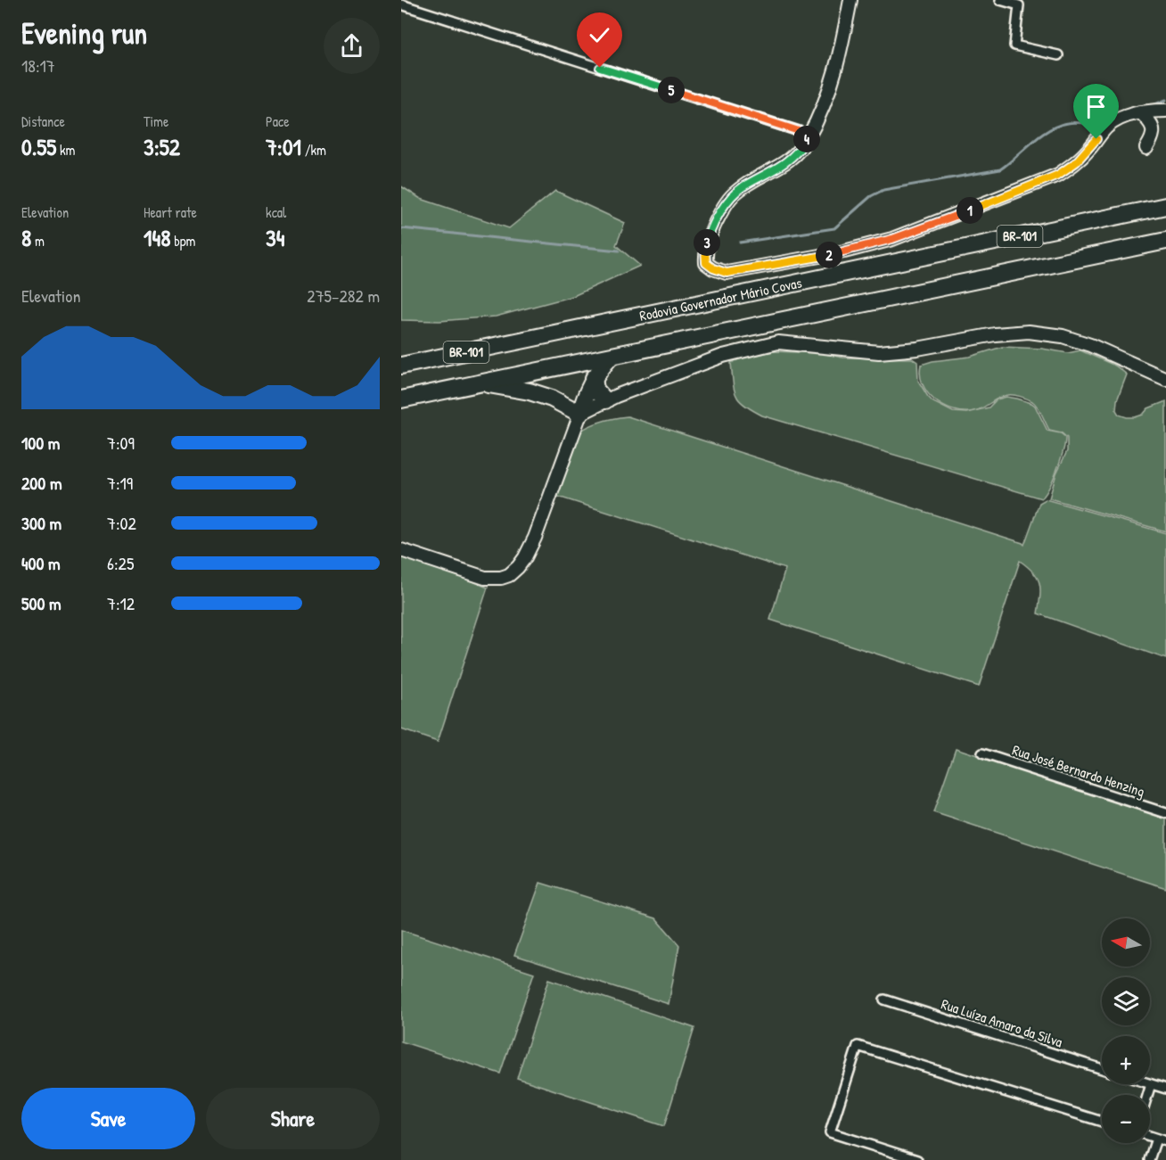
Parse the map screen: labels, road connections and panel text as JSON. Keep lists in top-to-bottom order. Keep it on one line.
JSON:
{"streets":{"highway":["BR-101","Rodovia Governador Mário Covas"],"street":["Rua José Bernardo Henzing","Rua Luíza Amaro da Silva"]},"north":"left","page":{"heading":["Evening run","18:17"],"pins":["5","4","1","3","2"],"stats":[["Distance","0.55 km"],["Time","3:52"],["Pace","7:01 /km"],["Elevation","8 m"],["Heart rate","148 bpm"],["kcal","34"]],"chart":["Elevation","275–282 m"],"list":[{"name":"100 m","note":"7:09"},{"name":"200 m","note":"7:19"},{"name":"300 m","note":"7:02"},{"name":"400 m","note":"6:25"},{"name":"500 m","note":"7:12"}],"map_buttons":["+","−"],"buttons":["Save","Share"]}}
